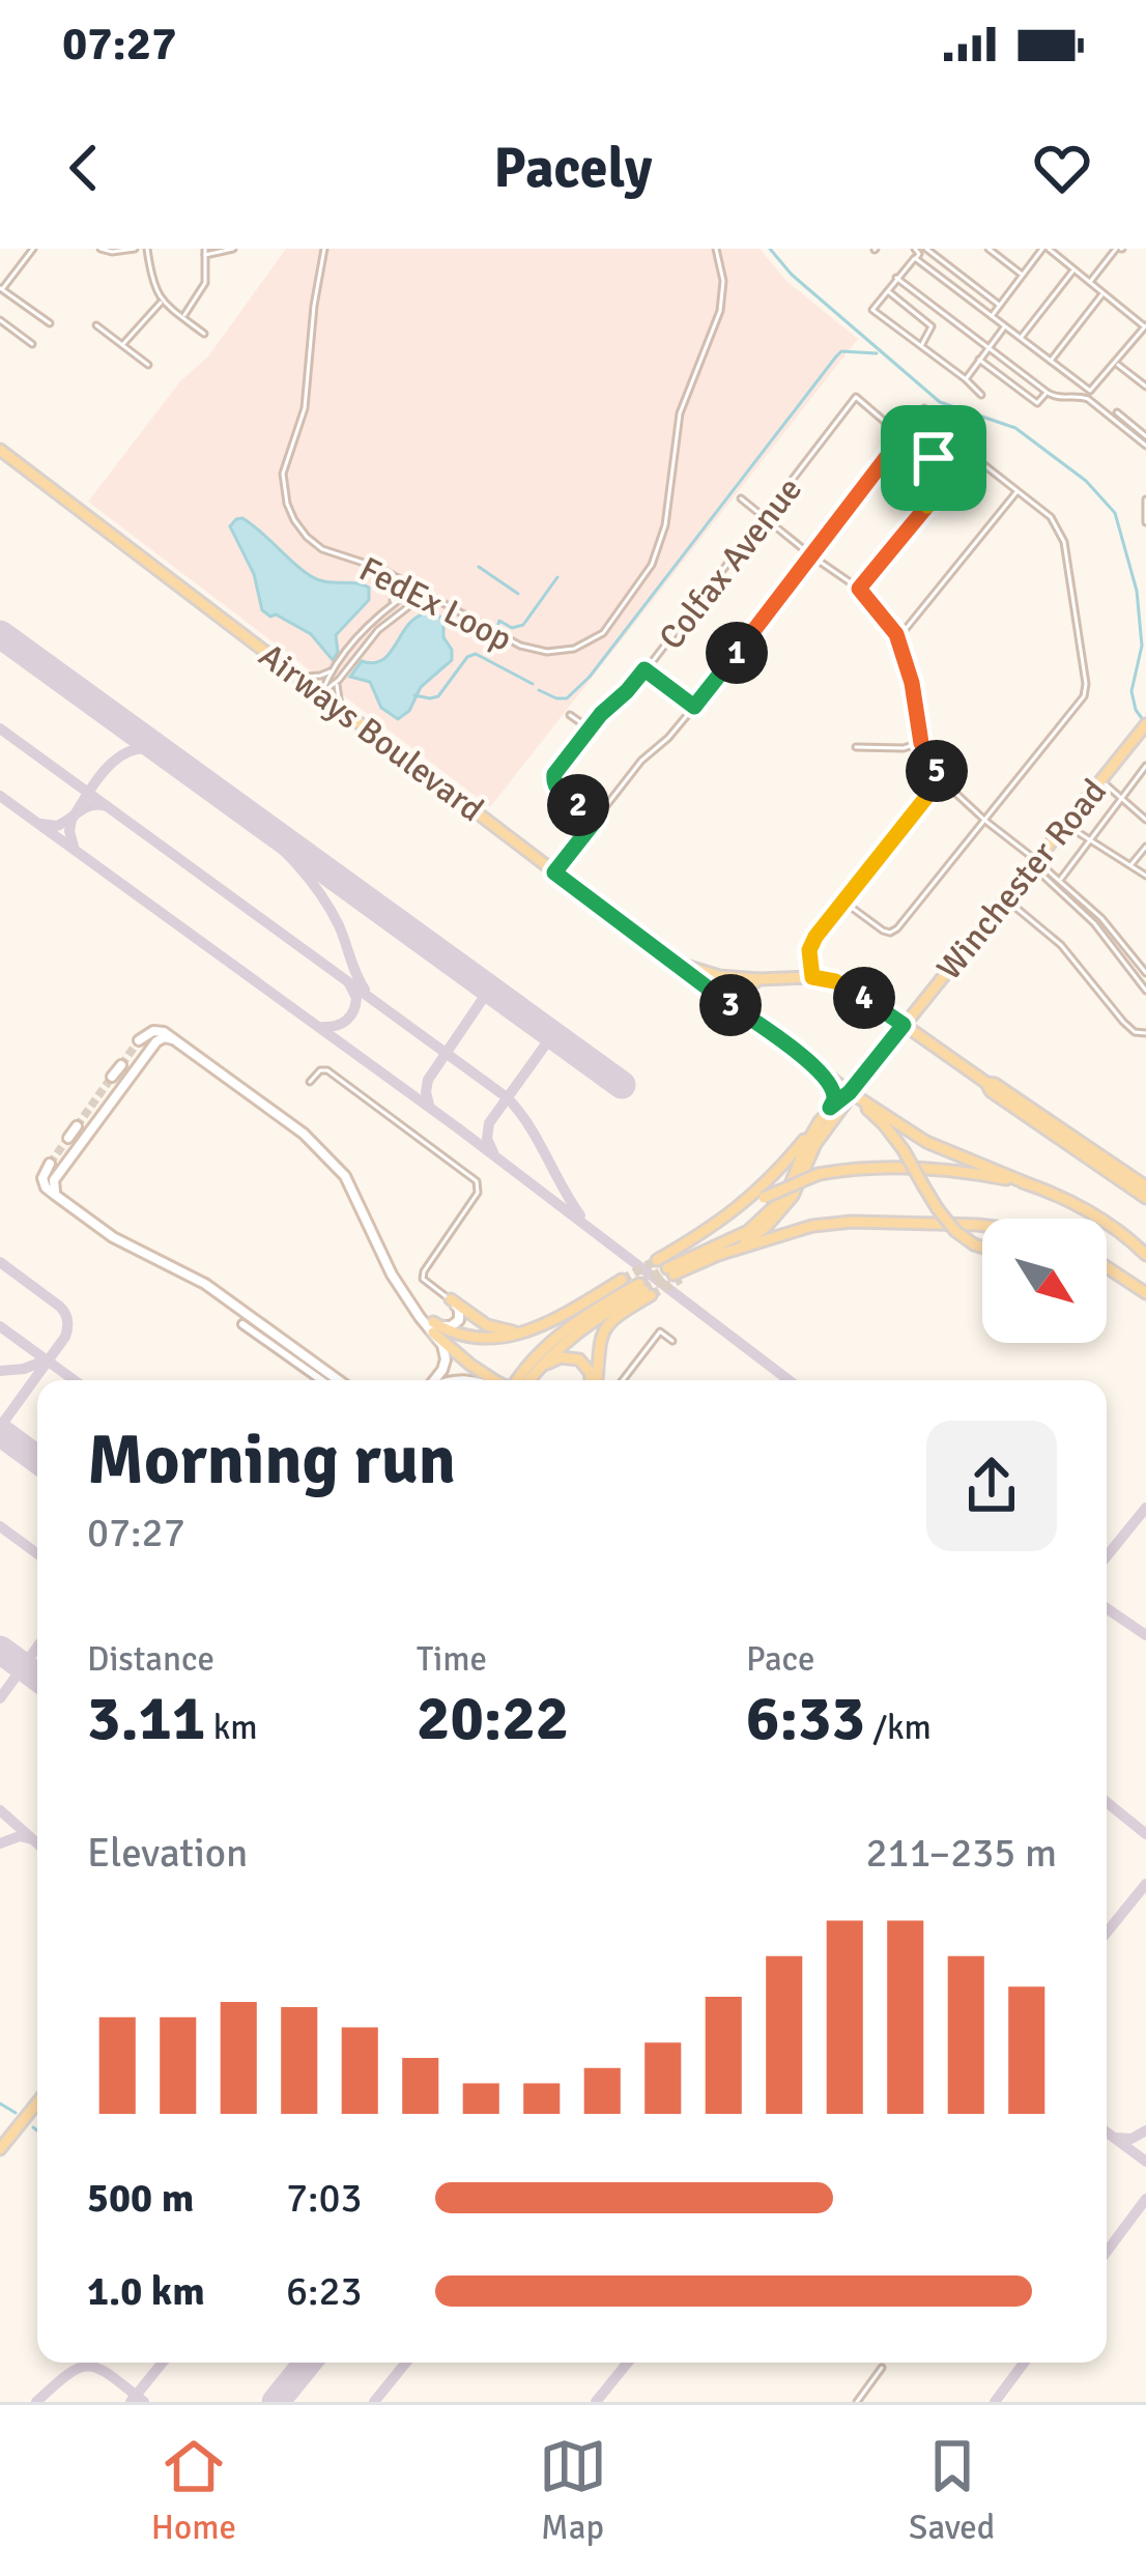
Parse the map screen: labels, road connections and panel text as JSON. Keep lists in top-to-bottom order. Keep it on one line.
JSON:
{"streets":{"main road":["Airways Boulevard","Winchester Road"],"street":["Colfax Avenue","FedEx Loop"]},"crossings":[["Airways Boulevard","Winchester Road"]],"north":"bottom right","page":{"status":"07:27","header":"Pacely","pins":["1","5","2","4","3"],"heading":["Morning run","07:27"],"stats":[["Distance","3.11 km"],["Time","20:22"],["Pace","6:33 /km"]],"chart":["Elevation","211–235 m"],"list":[{"name":"500 m","note":"7:03"},{"name":"1.0 km","note":"6:23"}],"tabs":["Home","Map","Saved"]}}
